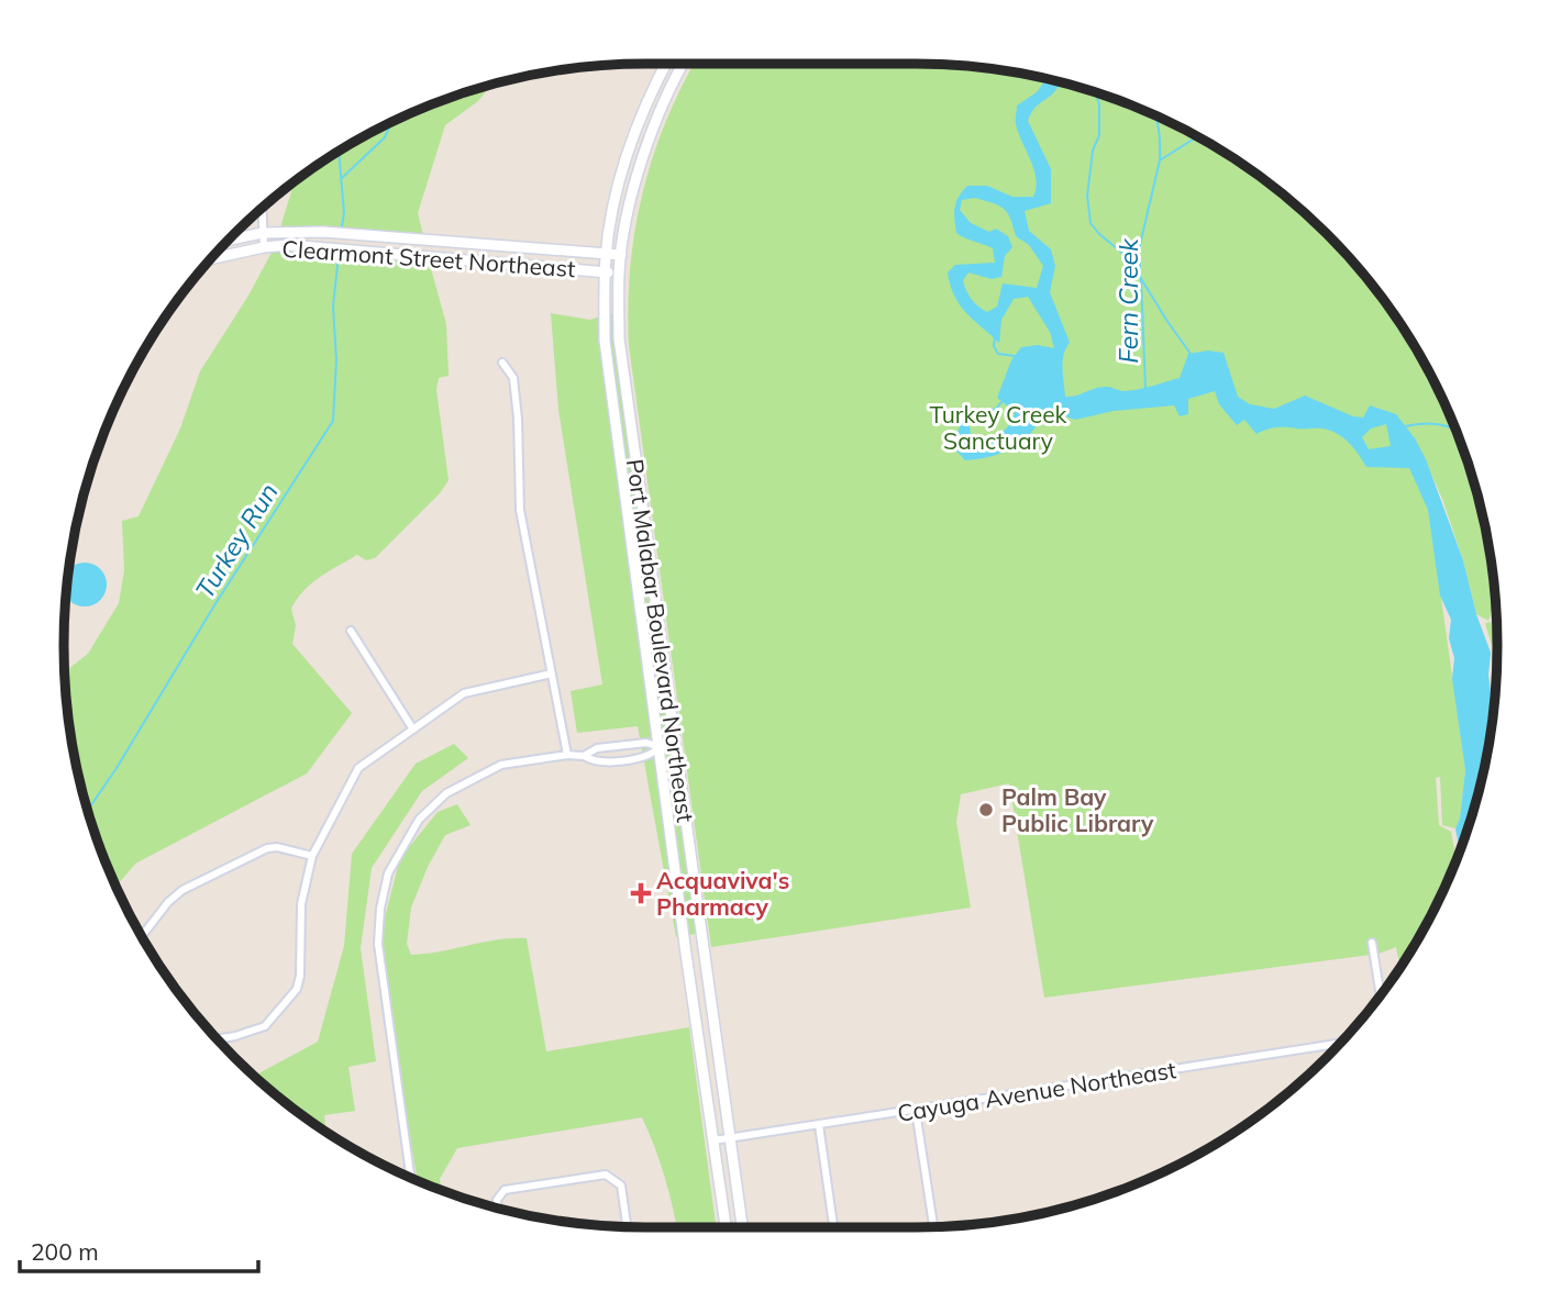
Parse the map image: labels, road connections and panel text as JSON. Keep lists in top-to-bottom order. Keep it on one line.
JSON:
{"streets":{"street":["Clearmont Street Northeast","Port Malabar Boulevard Northeast","Cayuga Avenue Northeast"]},"crossings":[["Clearmont Street Northeast","Port Malabar Boulevard Northeast"],["Port Malabar Boulevard Northeast","Cayuga Avenue Northeast"]],"water":["Fern Creek","Turkey Run"],"parks":["Turkey Creek Sanctuary"],"places":{"other":["Palm Bay Public Library"],"health":["Acquaviva's Pharmacy"]},"scale_bar":"200 m"}
